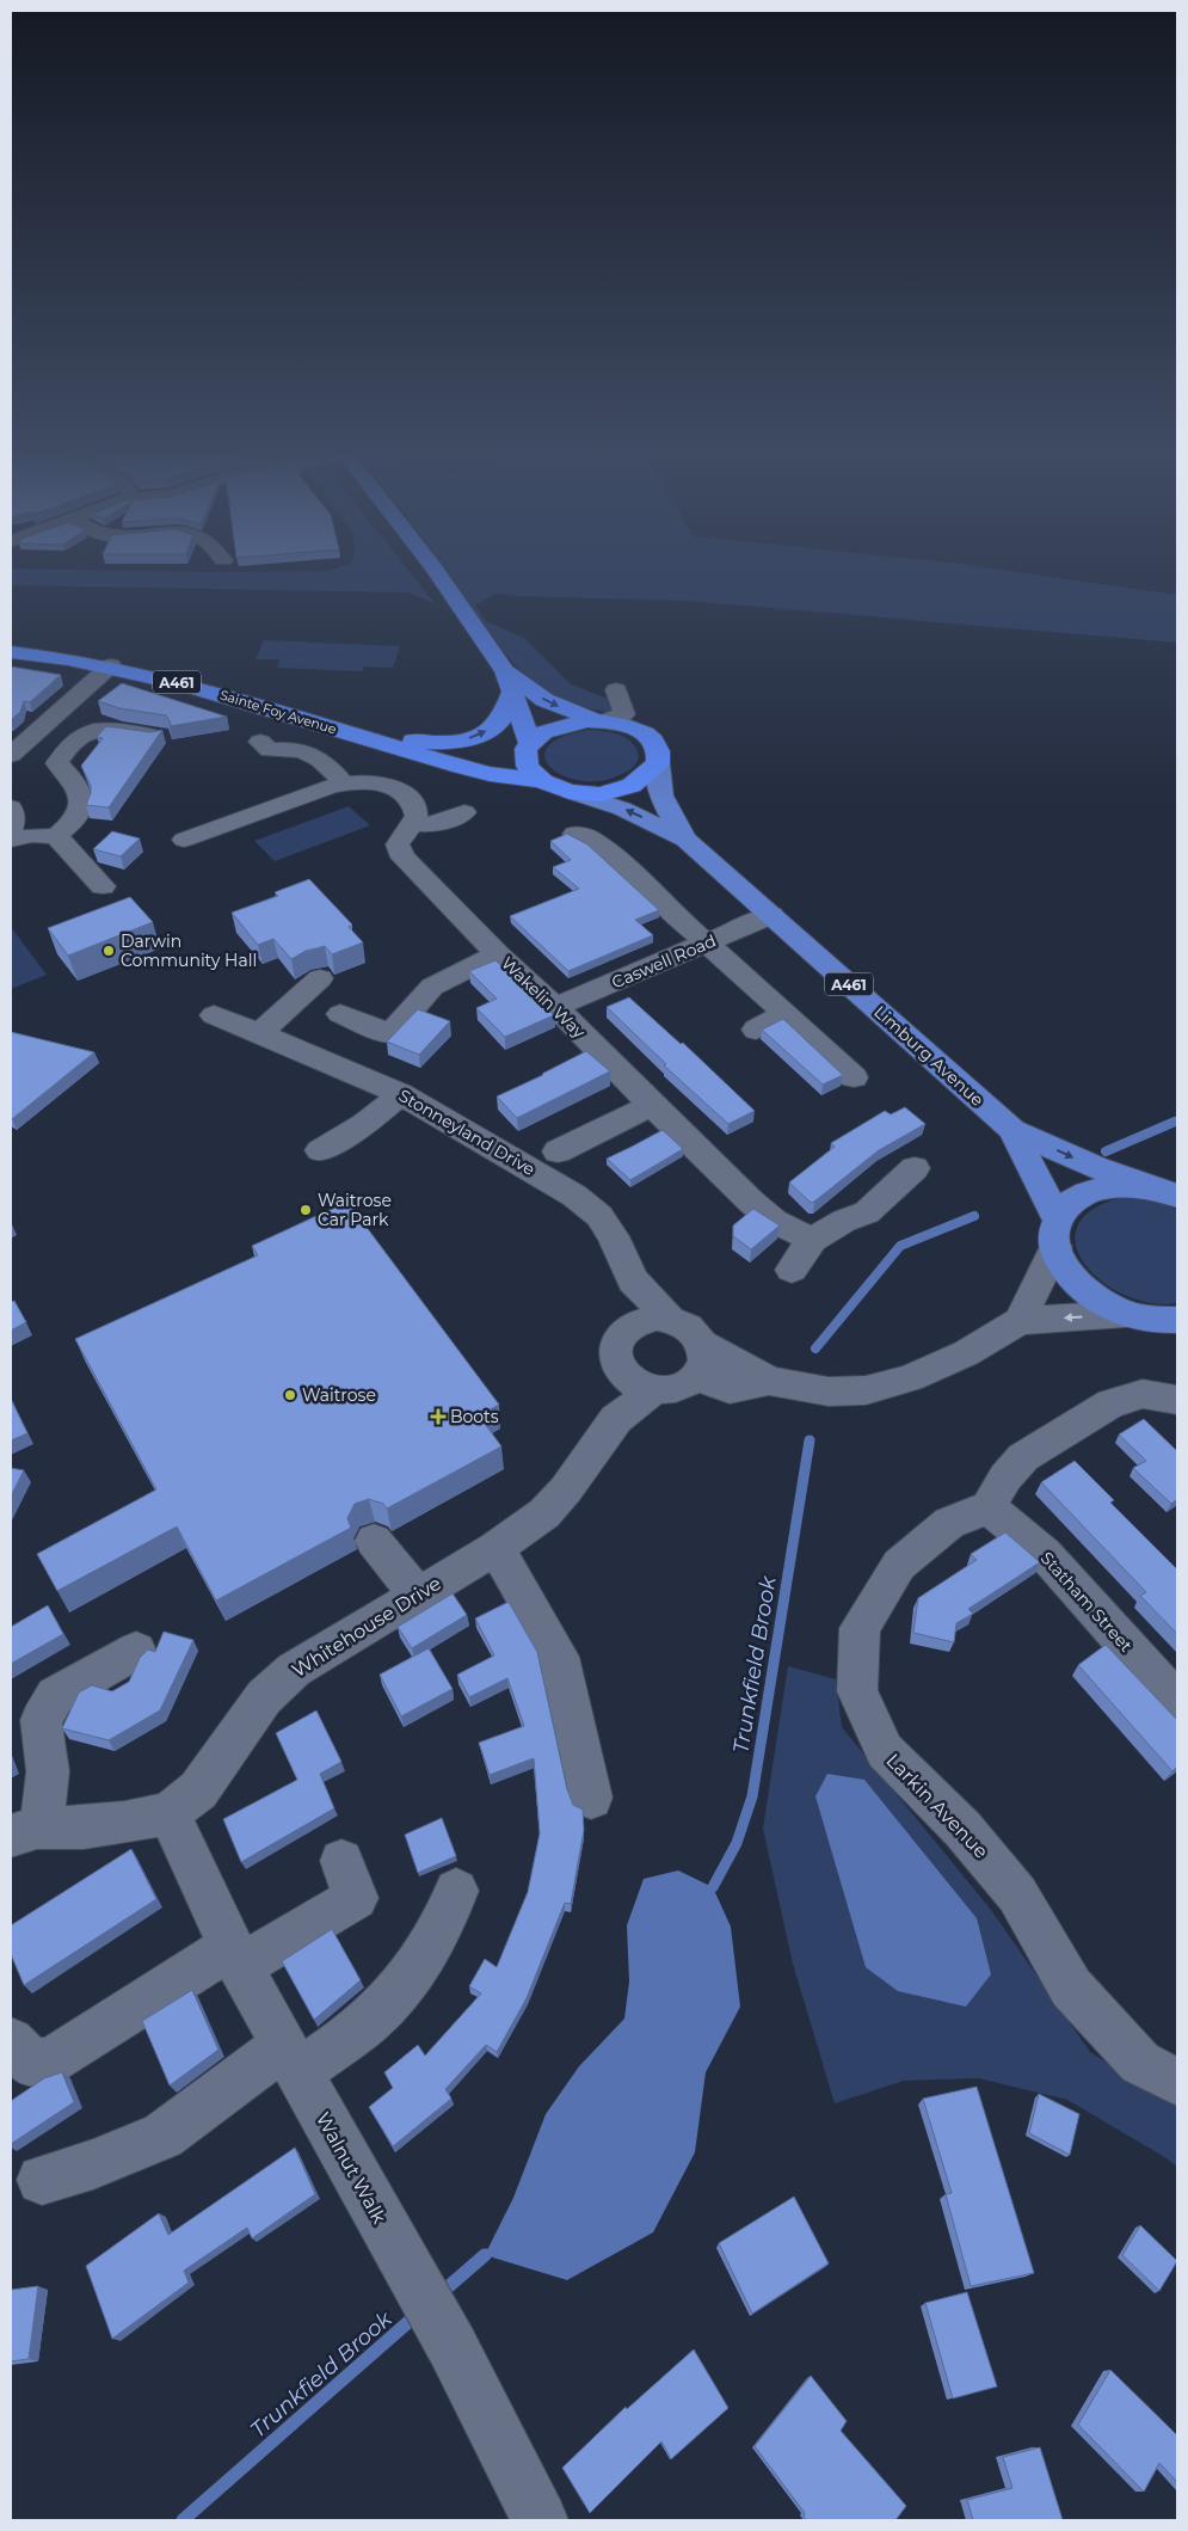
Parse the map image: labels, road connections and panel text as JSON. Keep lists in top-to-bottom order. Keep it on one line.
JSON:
{"streets":{"highway":["A461","Sainte Foy Avenue"],"main road":["Limburg Avenue"],"street":["Caswell Road","Wakelin Way","Stonneyland Drive","Statham Street","Whitehouse Drive","Larkin Avenue","Walnut Walk"]},"crossings":[["A461","Sainte Foy Avenue"],["A461","Limburg Avenue"],["Caswell Road","Wakelin Way"],["Caswell Road","Limburg Avenue"],["Statham Street","Larkin Avenue"],["Whitehouse Drive","Walnut Walk"]],"water":["Trunkfield Brook"],"places":{"other":["Darwin Community Hall","Waitrose Car Park","Waitrose"],"health":["Boots"]}}
